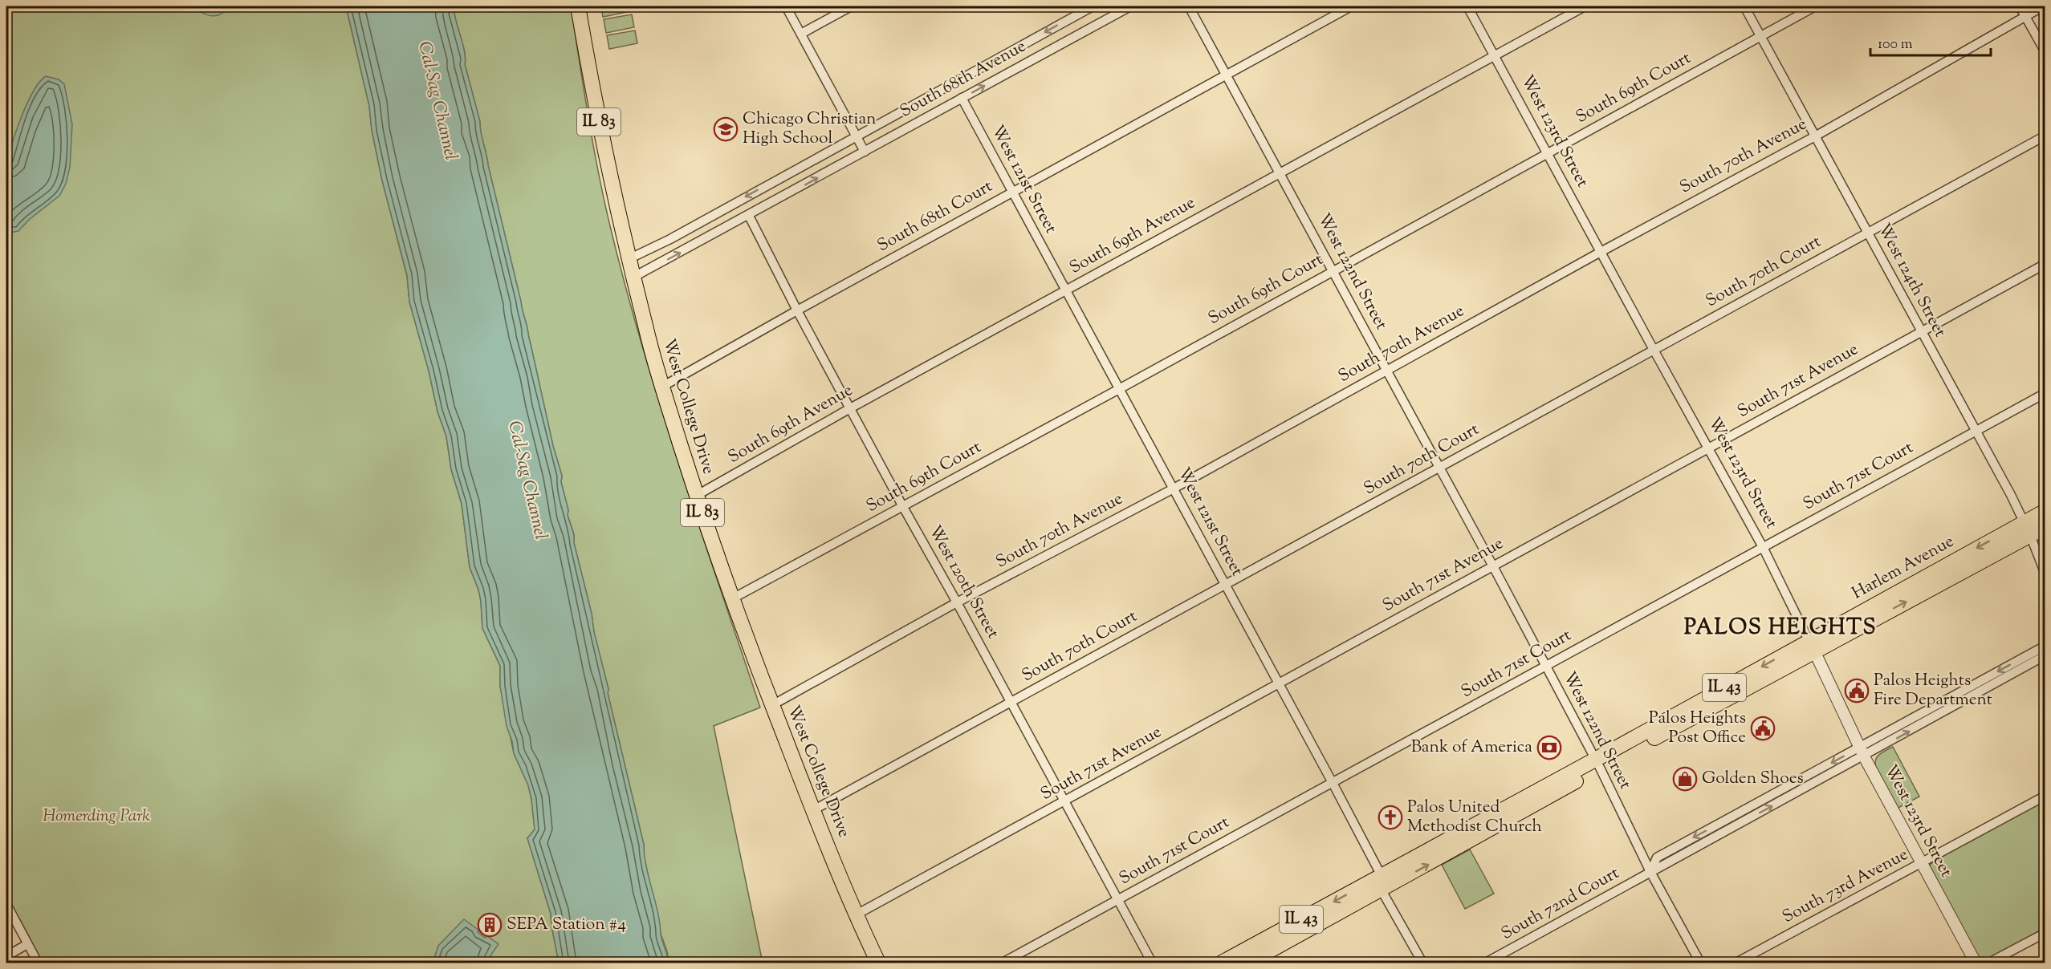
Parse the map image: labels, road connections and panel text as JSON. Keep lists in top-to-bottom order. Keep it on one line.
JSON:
{"streets":{"main road":["IL 83","West College Drive","Harlem Avenue","IL 43"],"street":["South 68th Avenue","South 69th Court","West 123rd Street","South 70th Avenue","West 121st Street","South 68th Court","South 69th Avenue","West 122nd Street","South 70th Court","West 124th Street","South 71st Avenue","South 71st Court","West 120th Street","South 73rd Avenue","South 72nd Court"]},"crossings":[["South 68th Avenue","West 121st Street"],["South 68th Avenue","West College Drive"],["South 68th Avenue","West 120th Street"],["South 69th Court","West 123rd Street"],["South 69th Court","West 121st Street"],["South 69th Court","West 122nd Street"],["South 69th Court","West 124th Street"],["South 69th Court","West College Drive"],["South 69th Court","West 120th Street"],["West 123rd Street","South 70th Avenue"],["West 123rd Street","South 69th Avenue"],["West 123rd Street","South 70th Court"],["West 123rd Street","South 71st Avenue"],["West 123rd Street","South 71st Court"],["West 123rd Street","Harlem Avenue"],["West 123rd Street","South 73rd Avenue"],["West 123rd Street","South 72nd Court"],["South 70th Avenue","West 121st Street"],["South 70th Avenue","West 122nd Street"],["South 70th Avenue","West 124th Street"],["South 70th Avenue","West College Drive"],["South 70th Avenue","West 120th Street"],["West 121st Street","South 68th Court"],["West 121st Street","South 69th Avenue"],["West 121st Street","South 70th Court"],["West 121st Street","South 71st Avenue"],["West 121st Street","South 71st Court"],["West 121st Street","Harlem Avenue"],["South 68th Court","West 122nd Street"],["South 68th Court","West College Drive"],["South 68th Court","West 120th Street"],["South 69th Avenue","West 122nd Street"],["South 69th Avenue","West College Drive"],["South 69th Avenue","West 120th Street"],["West 122nd Street","South 70th Court"],["West 122nd Street","South 71st Avenue"],["West 122nd Street","South 71st Court"],["West 122nd Street","Harlem Avenue"],["West 122nd Street","South 72nd Court"],["South 70th Court","West 124th Street"],["South 70th Court","West College Drive"],["South 70th Court","West 120th Street"],["West 124th Street","South 71st Avenue"],["West 124th Street","South 71st Court"],["West 124th Street","Harlem Avenue"],["South 71st Avenue","West College Drive"],["South 71st Avenue","West 120th Street"],["South 71st Court","West 120th Street"]],"districts":["PALOS HEIGHTS"],"water":["Cal-Sag Channel"],"parks":["Homerding Park"],"places":{"school or university":["Chicago Christian High School"],"public building":["Palos Heights Fire Department","Palos Heights Post Office"],"bank":["Bank of America"],"shop":["Golden Shoes"],"church":["Palos United Methodist Church"],"building":["SEPA Station #4"]},"scale_bar":"100 m"}
